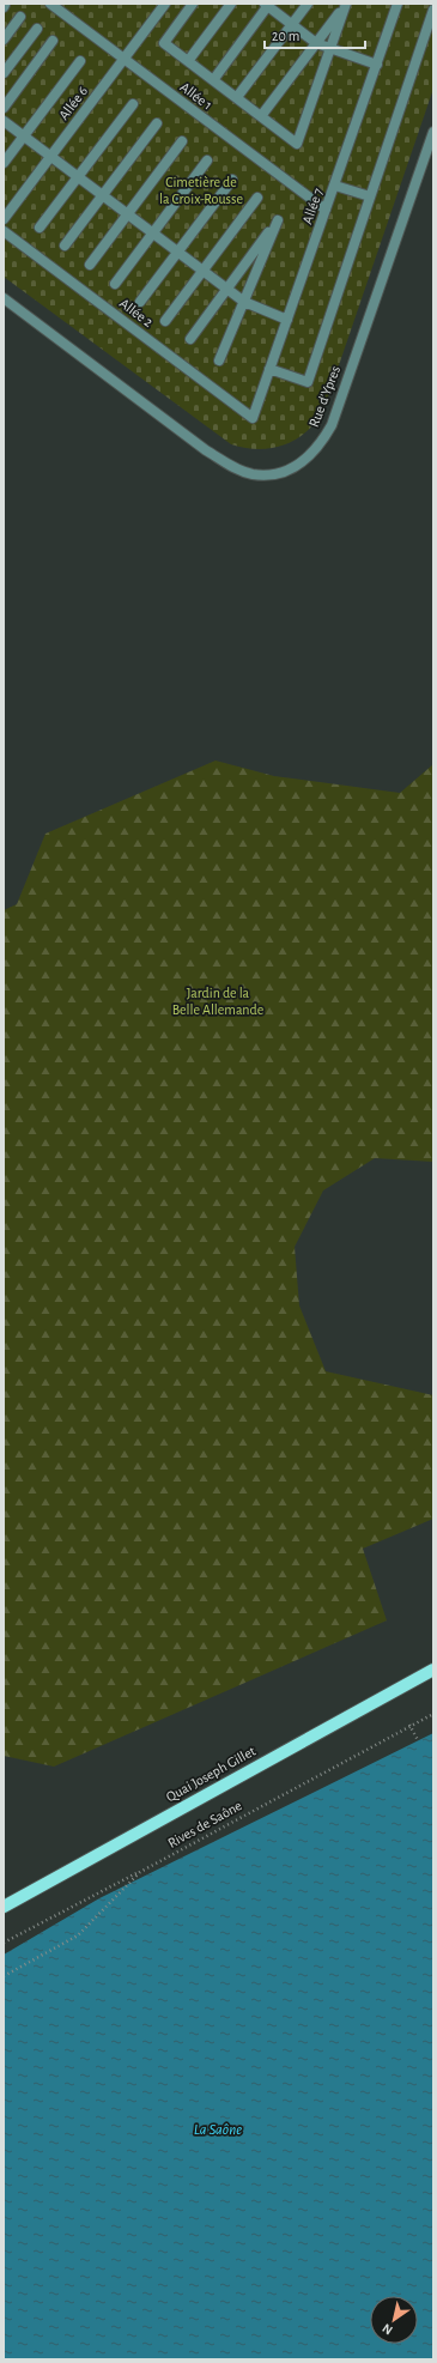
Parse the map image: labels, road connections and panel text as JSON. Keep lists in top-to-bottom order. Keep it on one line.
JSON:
{"streets":{"main road":["Quai Joseph Gillet"],"street":["Allée 1","Allée 6","Allée 7","Allée 2","Rue d'Ypres"],"path":["Rives de Saône"]},"crossings":[["Allée 1","Allée 6"],["Allée 1","Allée 7"],["Allée 7","Allée 2"]],"water":["La Saône"],"parks":["Cimetière de la Croix-Rousse","Jardin de la Belle Allemande"],"scale_bar":"20 m","north":"bottom left"}
